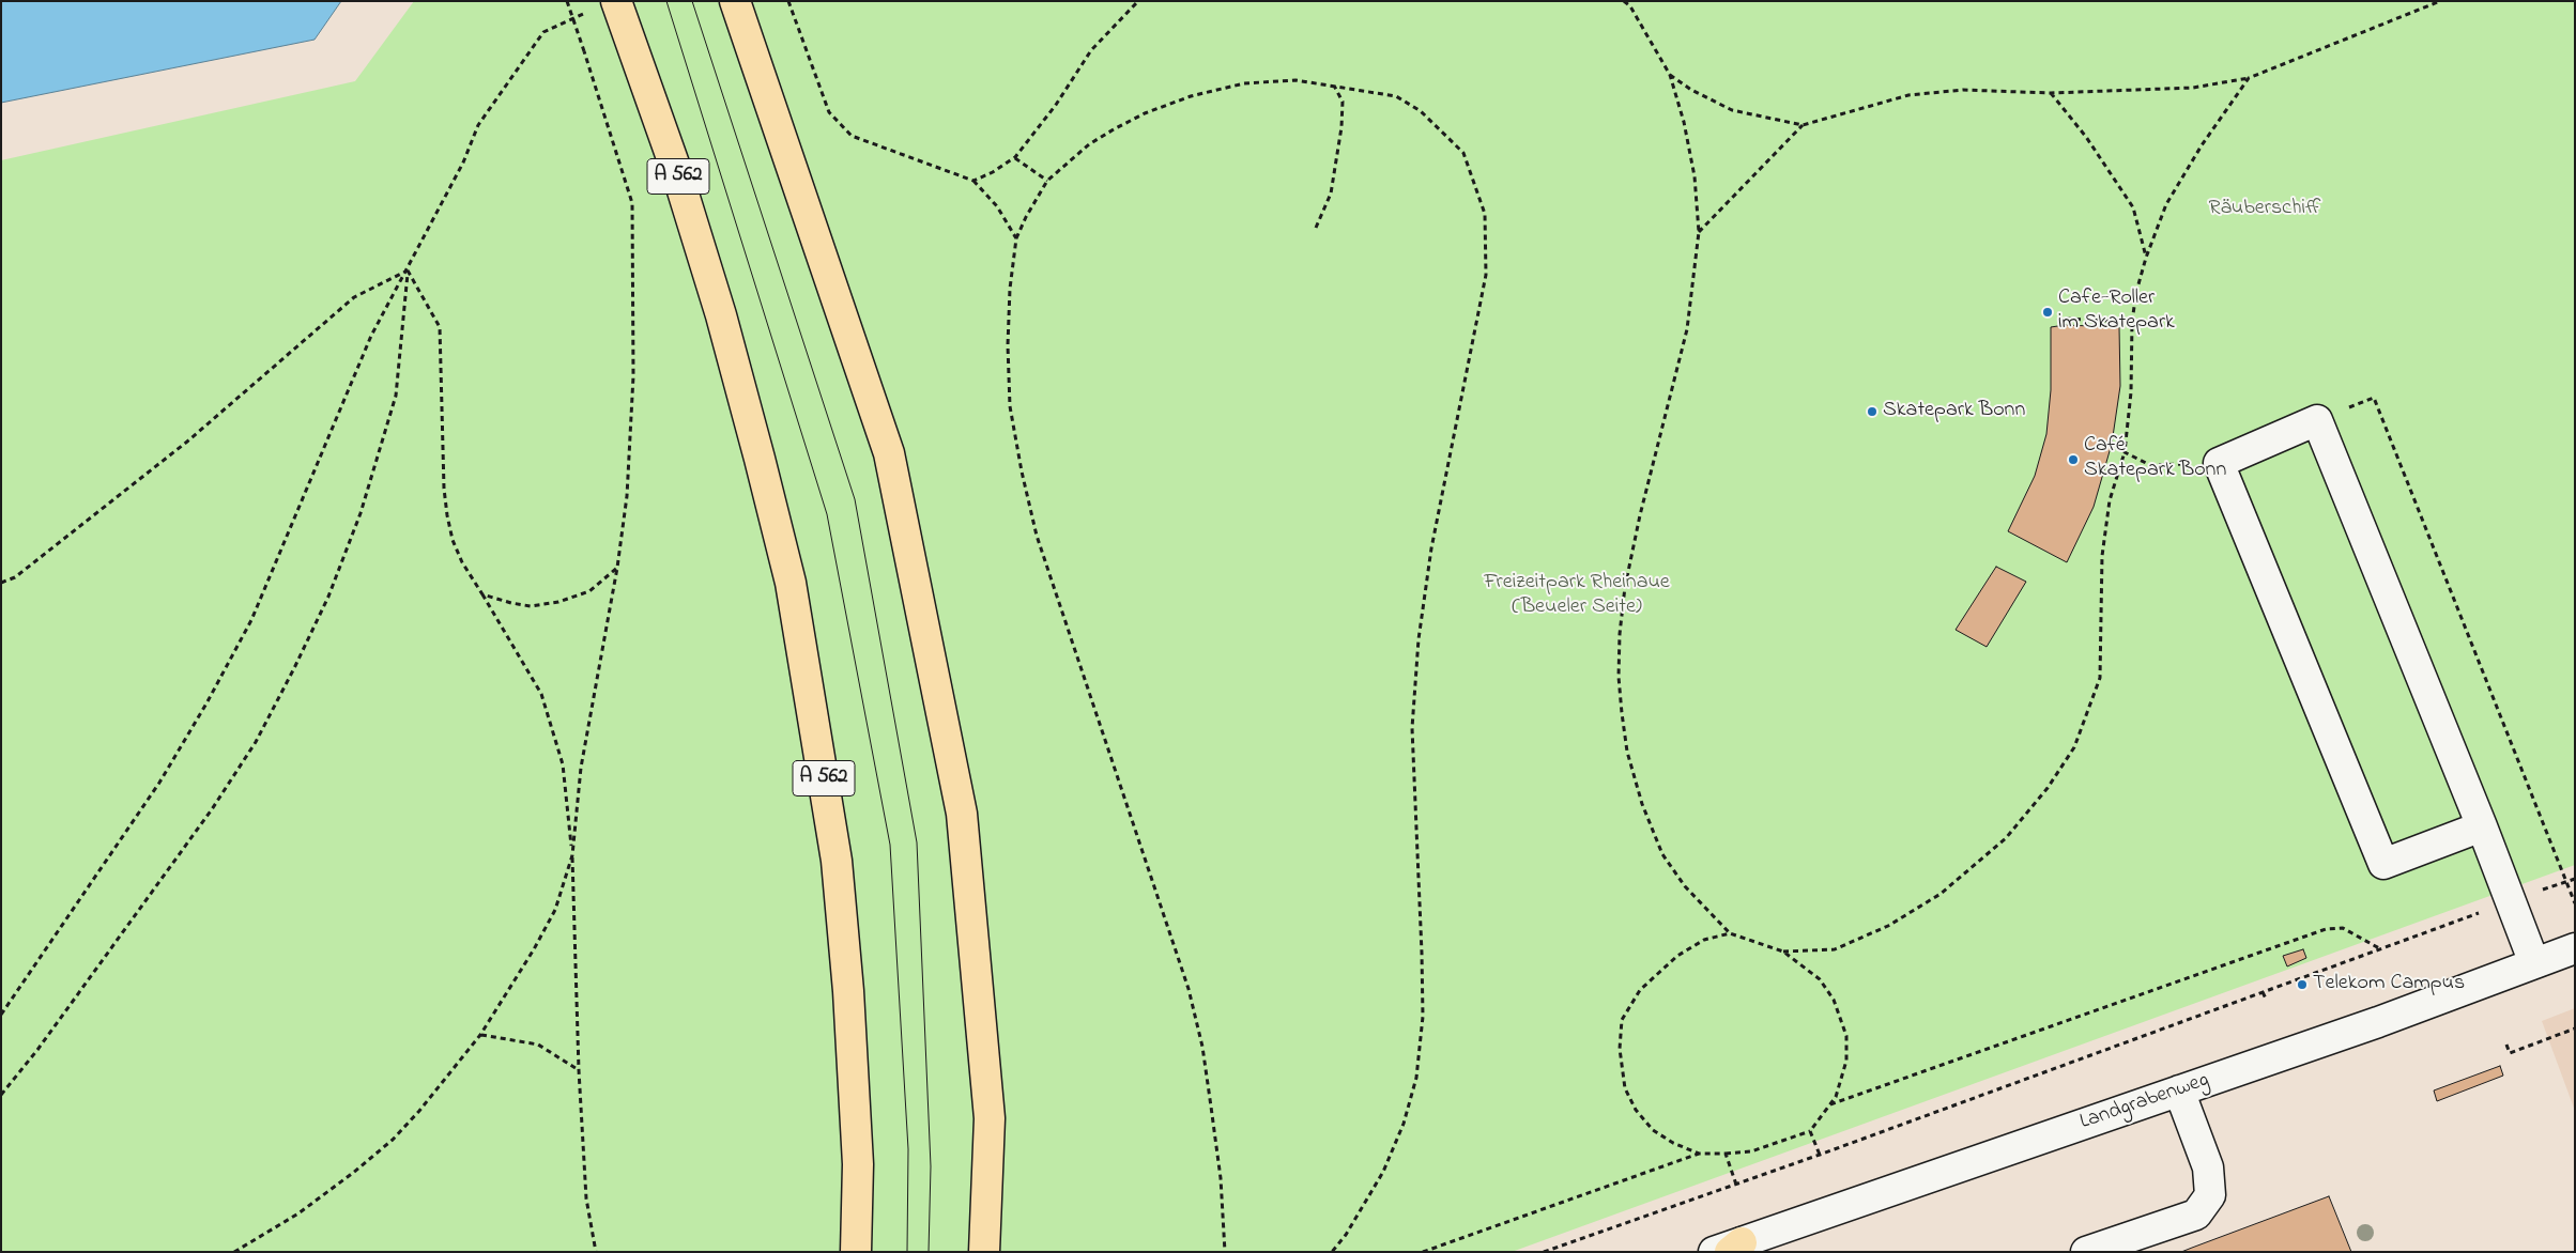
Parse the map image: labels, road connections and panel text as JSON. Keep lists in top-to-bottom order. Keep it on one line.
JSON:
{"streets":{"highway":["A 562"],"street":["Landgrabenweg"]},"parks":["Räuberschiff","Freizeitpark Rheinaue (Beueler Seite)"],"places":["Cafe-Roller im Skatepark","Skatepark Bonn","Café Skatepark Bonn","Telekom Campus"]}
